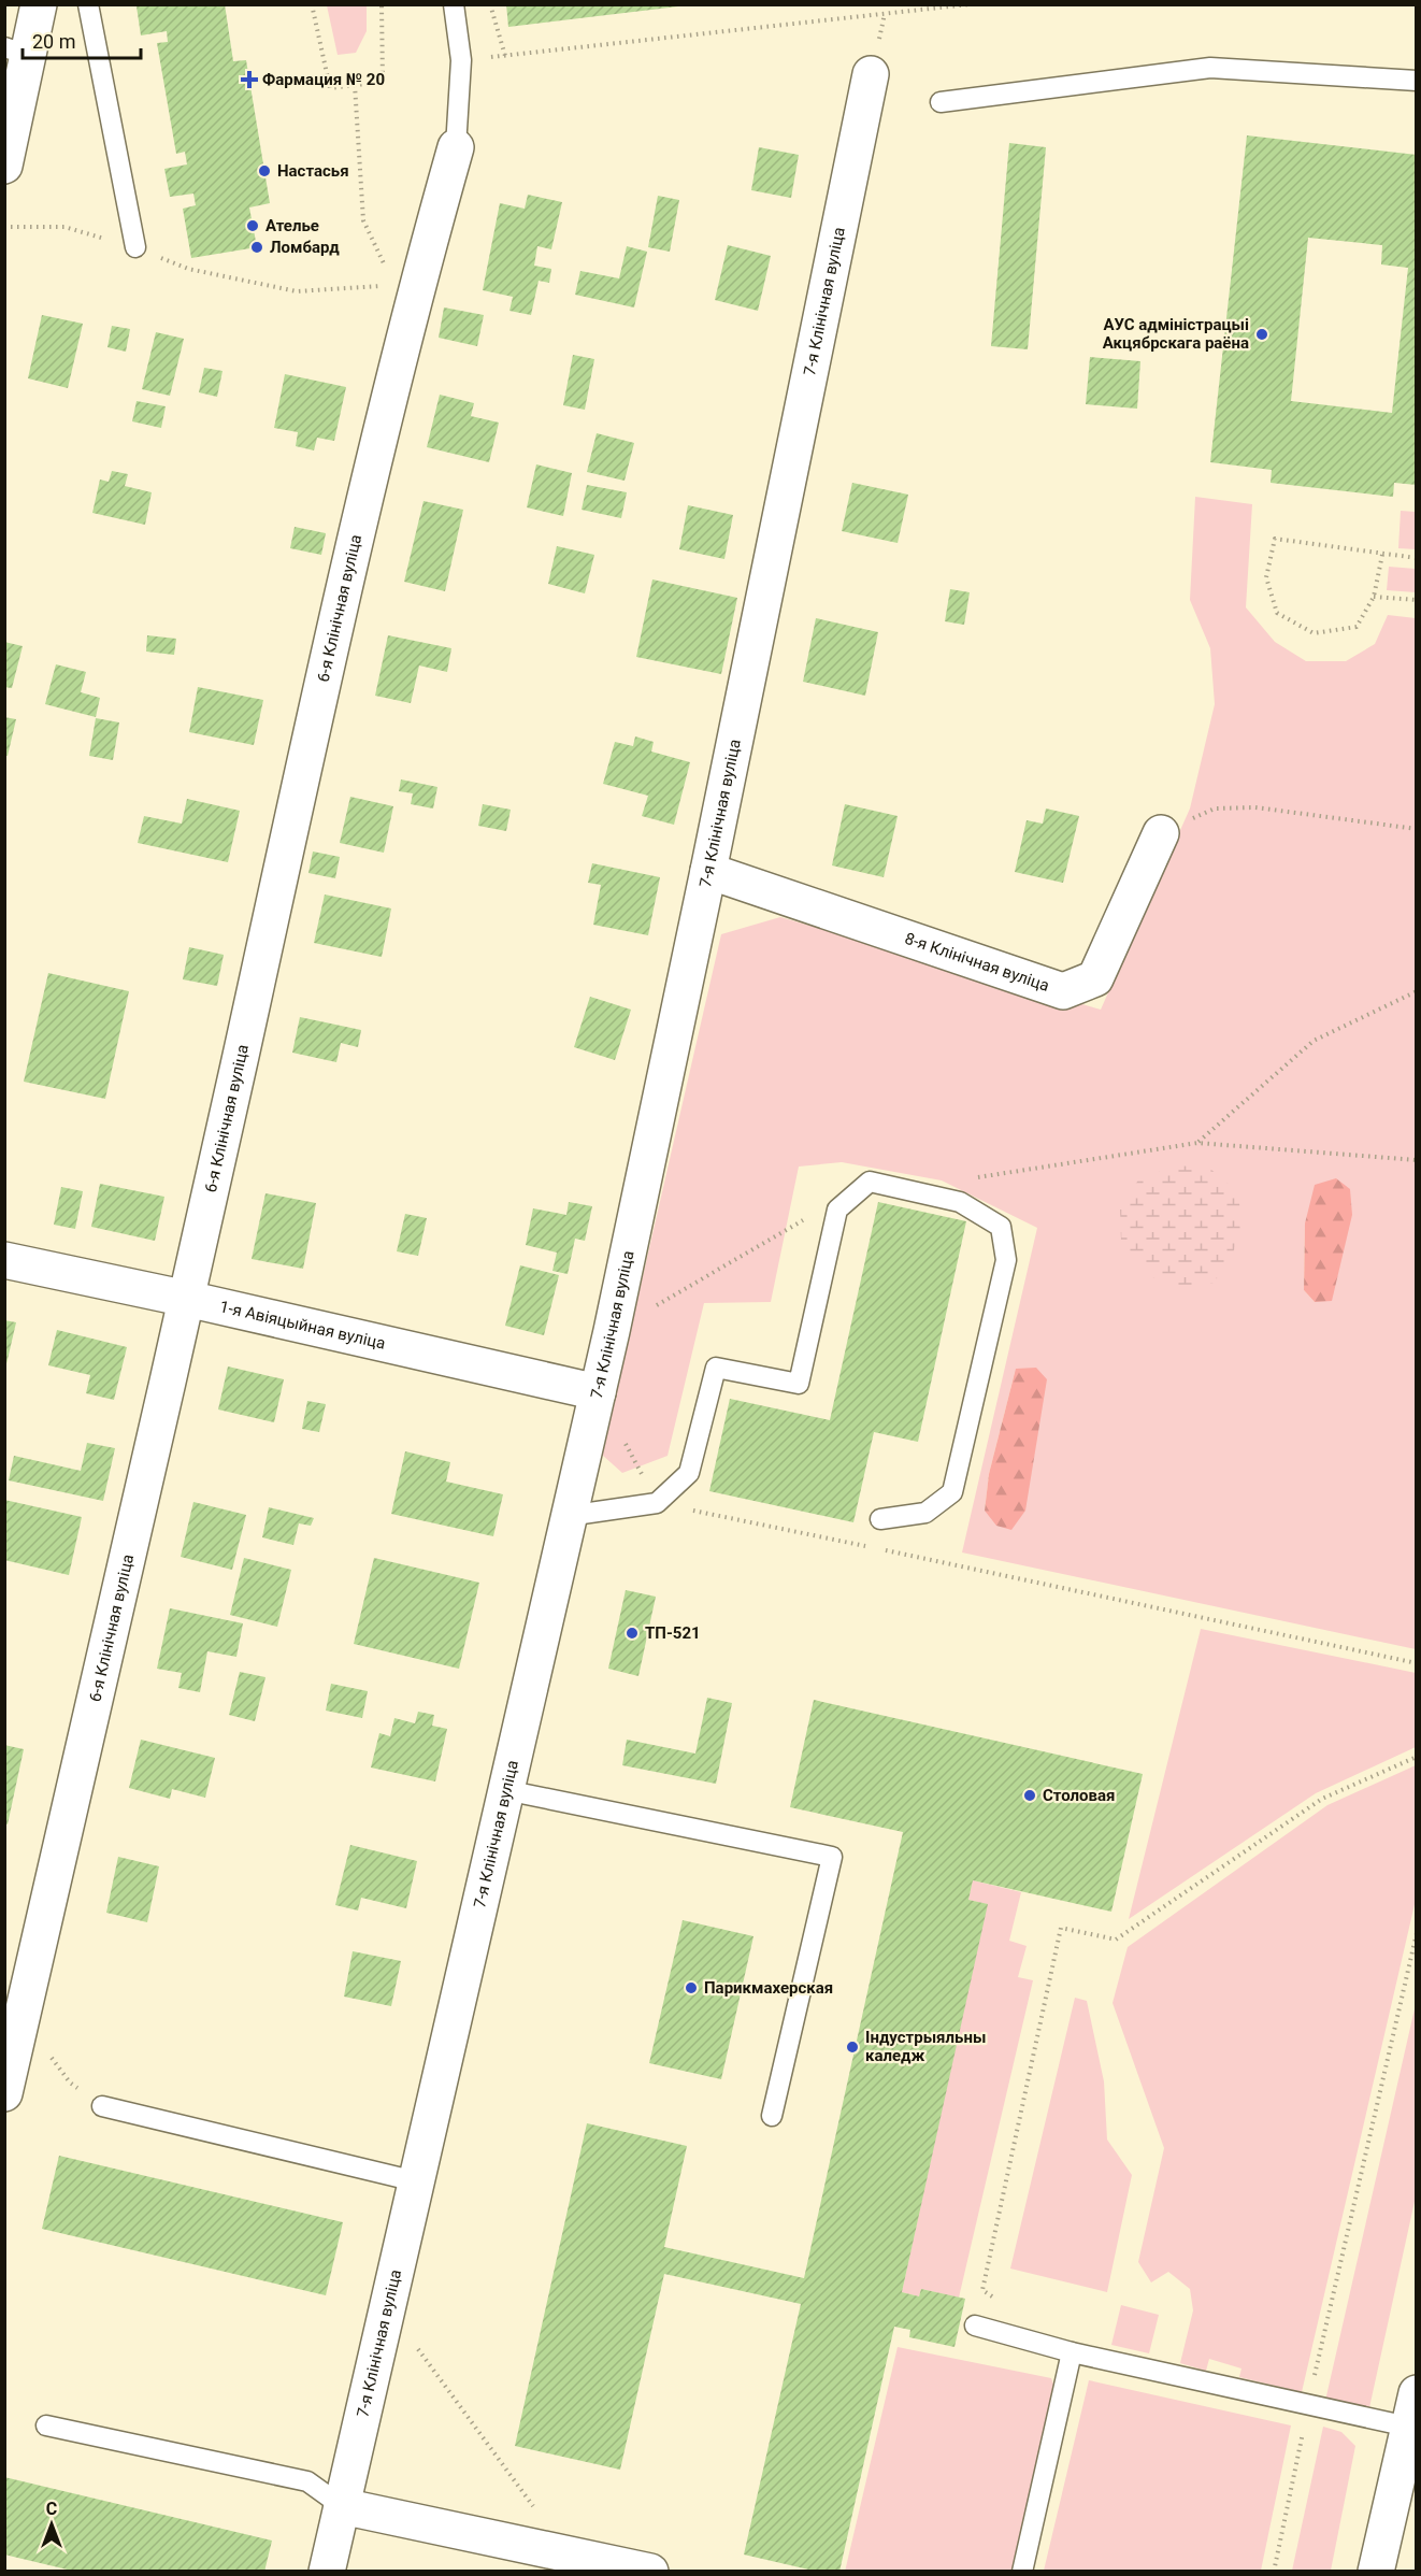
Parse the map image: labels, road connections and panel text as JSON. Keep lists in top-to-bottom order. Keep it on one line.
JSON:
{"streets":{"street":["7-я Клінічная вуліца","6-я Клінічная вуліца","8-я Клінічная вуліца","1-я Авіяцыйная вуліца"]},"crossings":[["7-я Клінічная вуліца","8-я Клінічная вуліца"],["7-я Клінічная вуліца","1-я Авіяцыйная вуліца"],["6-я Клінічная вуліца","1-я Авіяцыйная вуліца"]],"places":{"health":["Фармация № 20"],"other":["Настасья","Ателье","Ломбард","АУС адміністрацыі Акцябрскага раёна","ТП-521","Столовая","Парикмахерская","Індустрыяльны каледж"]},"scale_bar":"20 m","north":"top"}
